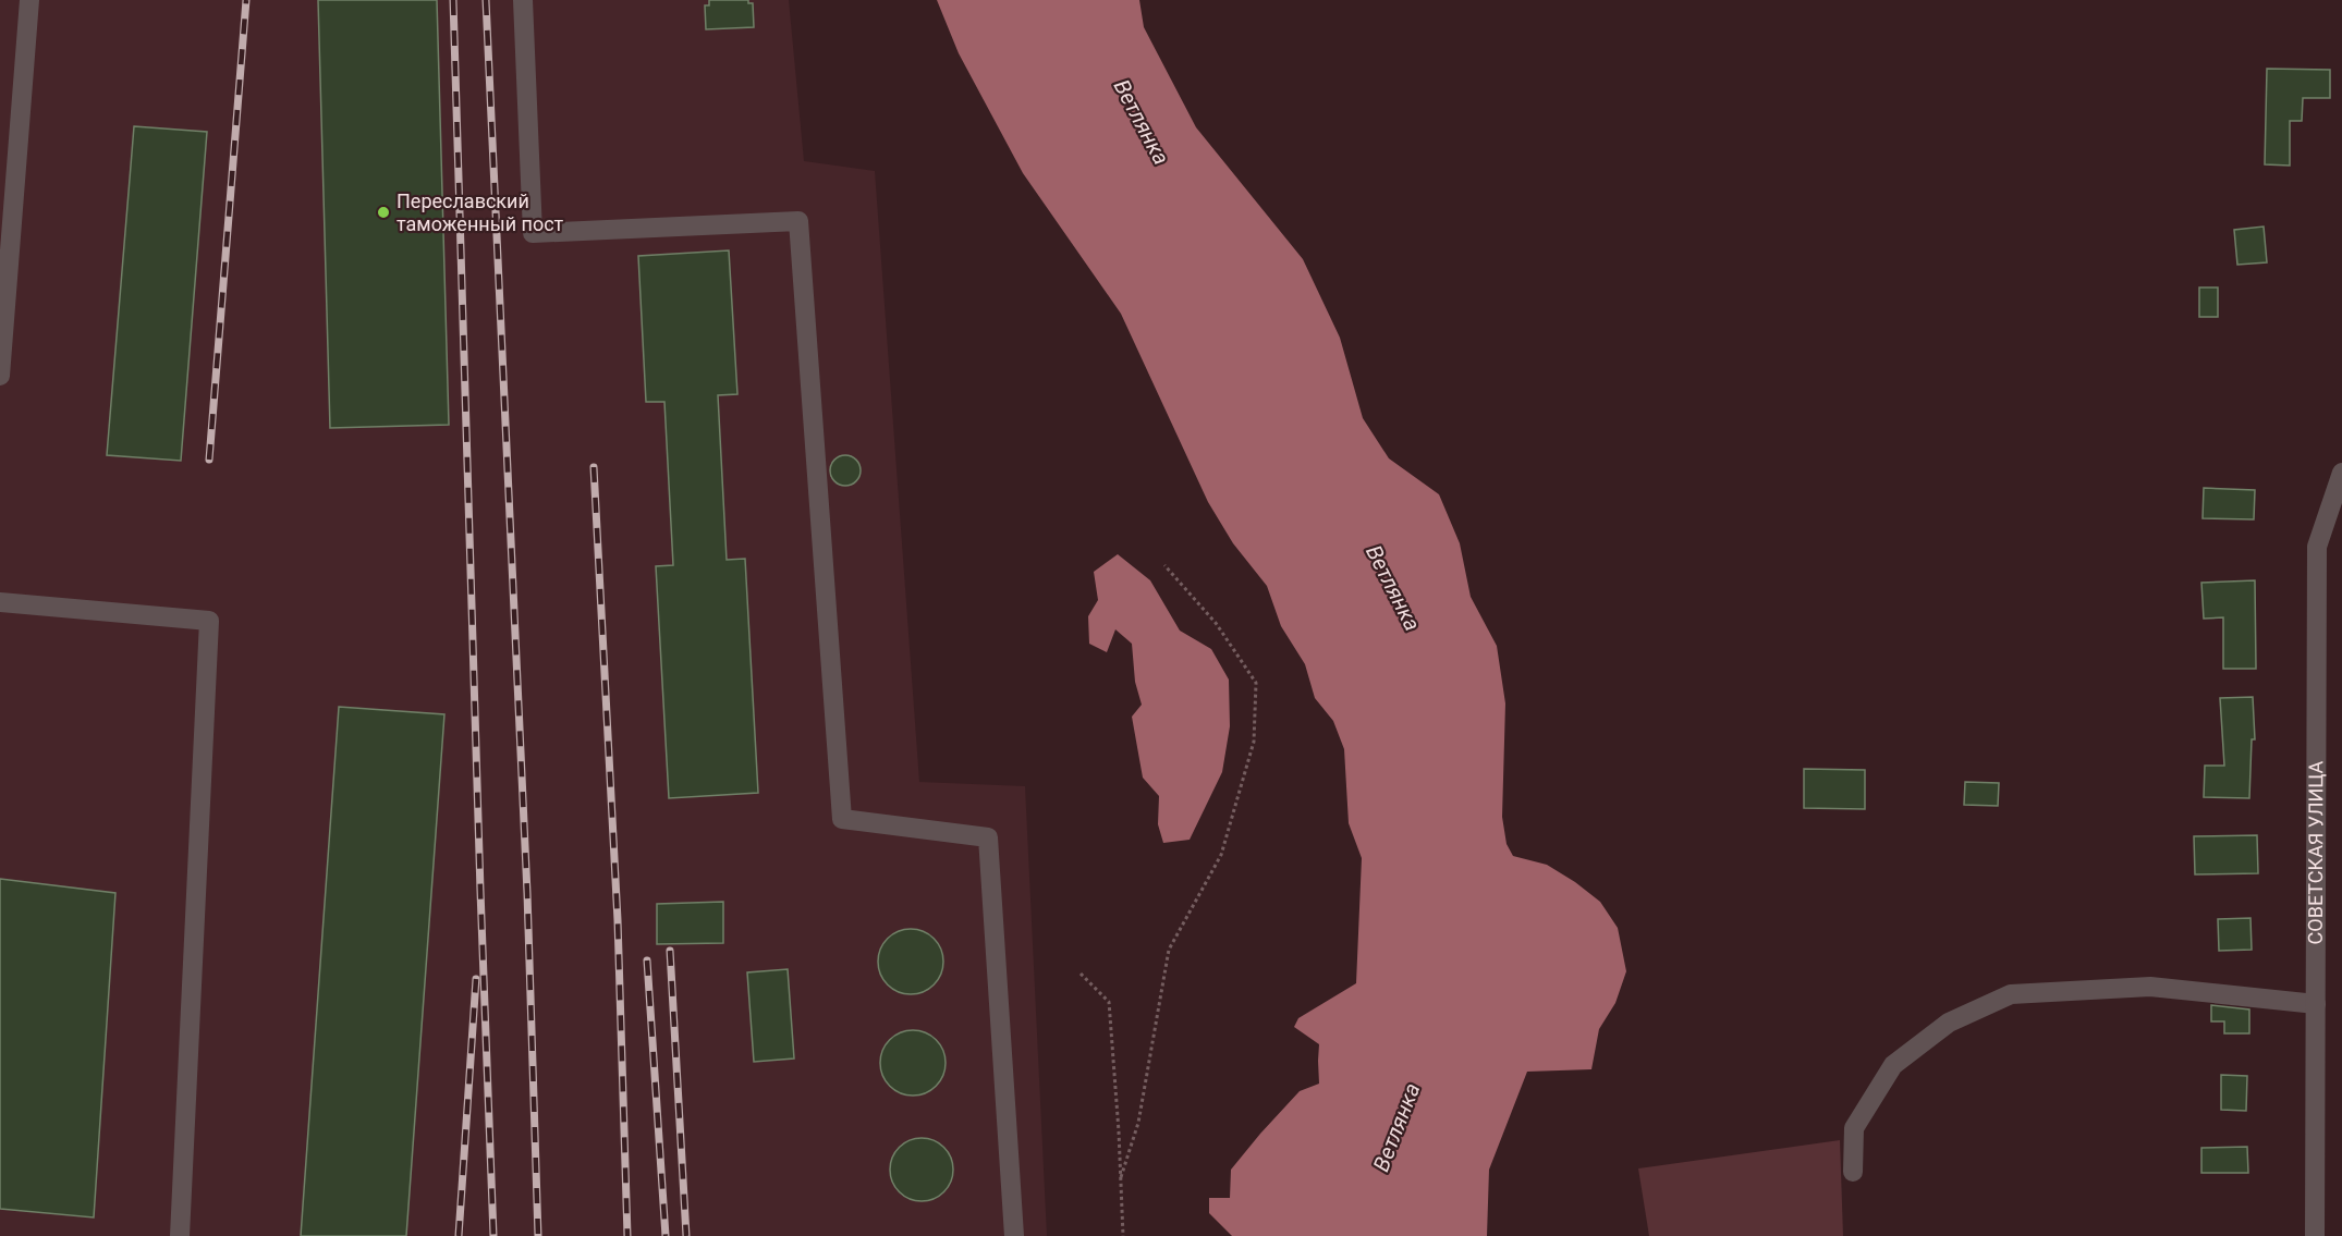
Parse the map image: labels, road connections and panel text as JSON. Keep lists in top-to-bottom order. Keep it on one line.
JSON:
{"streets":{"street":["СОВЕТСКАЯ УЛИЦА"]},"water":["Ветлянка"],"places":["Переславский таможенный пост"]}
